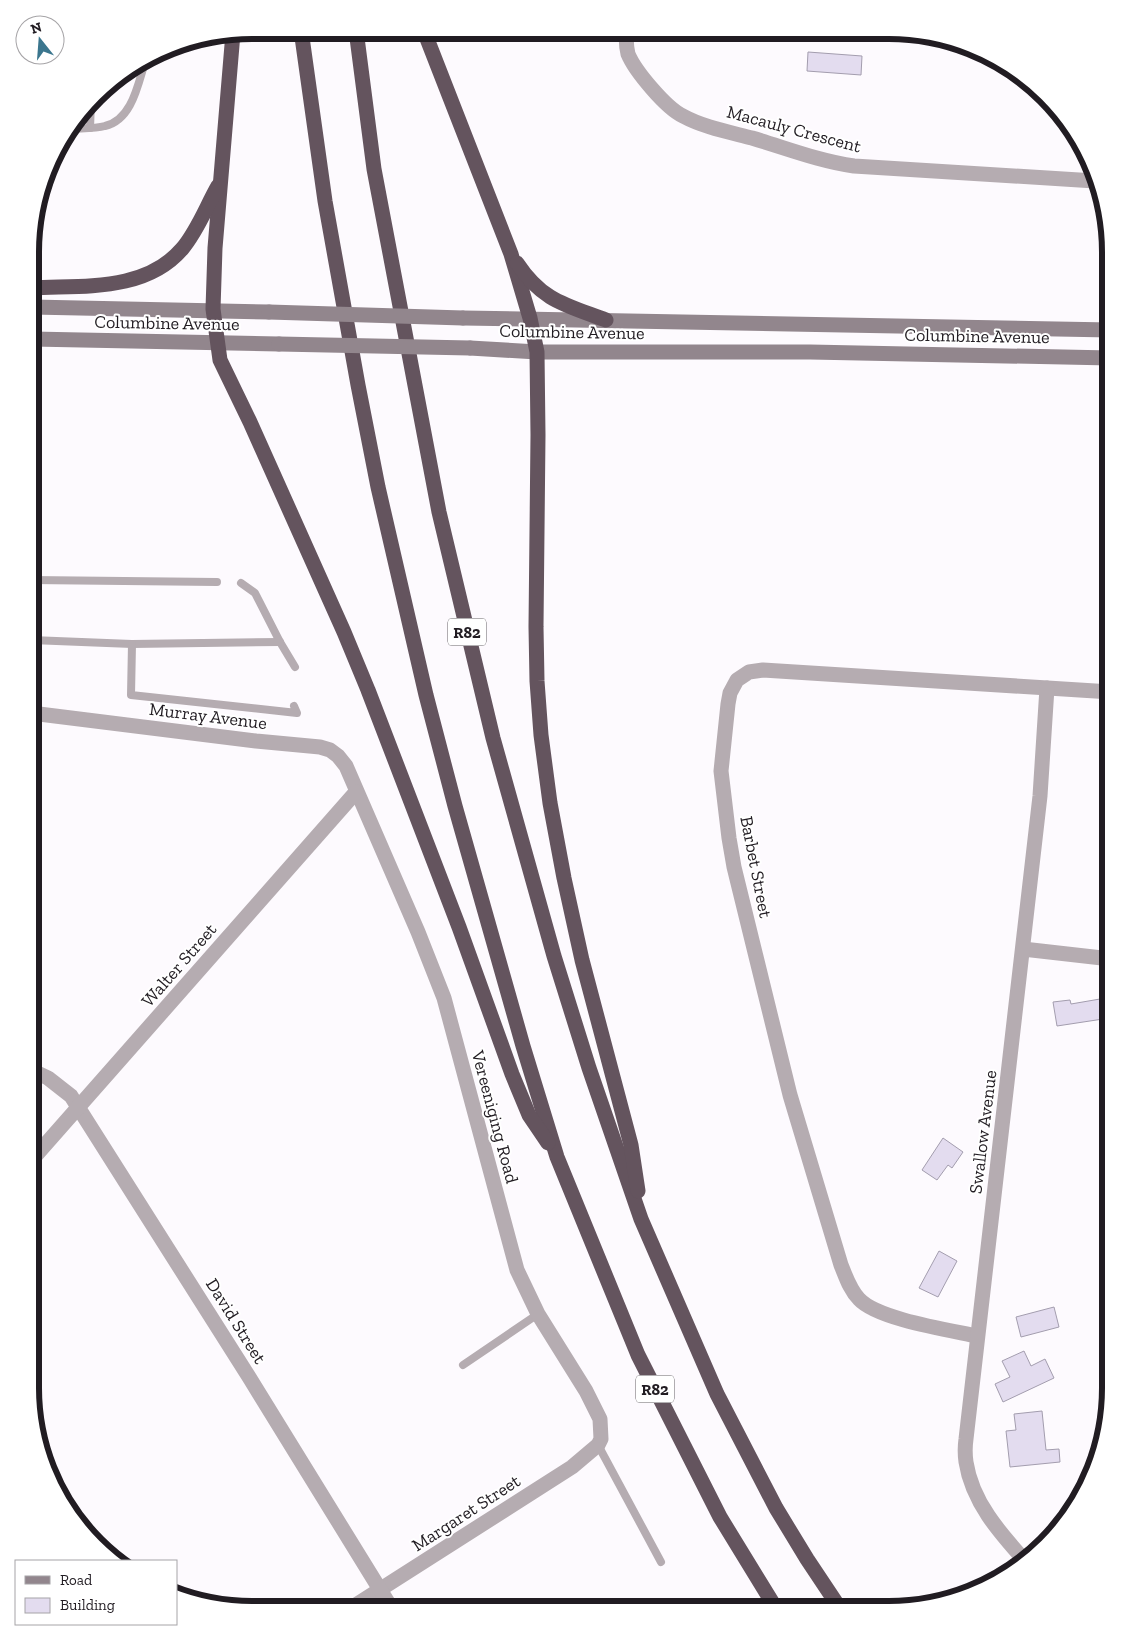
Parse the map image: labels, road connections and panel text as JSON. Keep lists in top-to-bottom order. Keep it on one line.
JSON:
{"streets":{"highway":["R82"],"main road":["Columbine Avenue"],"street":["Macauly Crescent","Murray Avenue","Barbet Street","Walter Street","Vereeniging Road","Swallow Avenue","David Street","Margaret Street"]},"crossings":[["Murray Avenue","Walter Street"],["Murray Avenue","Vereeniging Road"],["Barbet Street","Swallow Avenue"],["Walter Street","Vereeniging Road"],["Walter Street","David Street"],["Vereeniging Road","Margaret Street"],["David Street","Margaret Street"]],"legend":["Road","Building"],"north":"top"}
